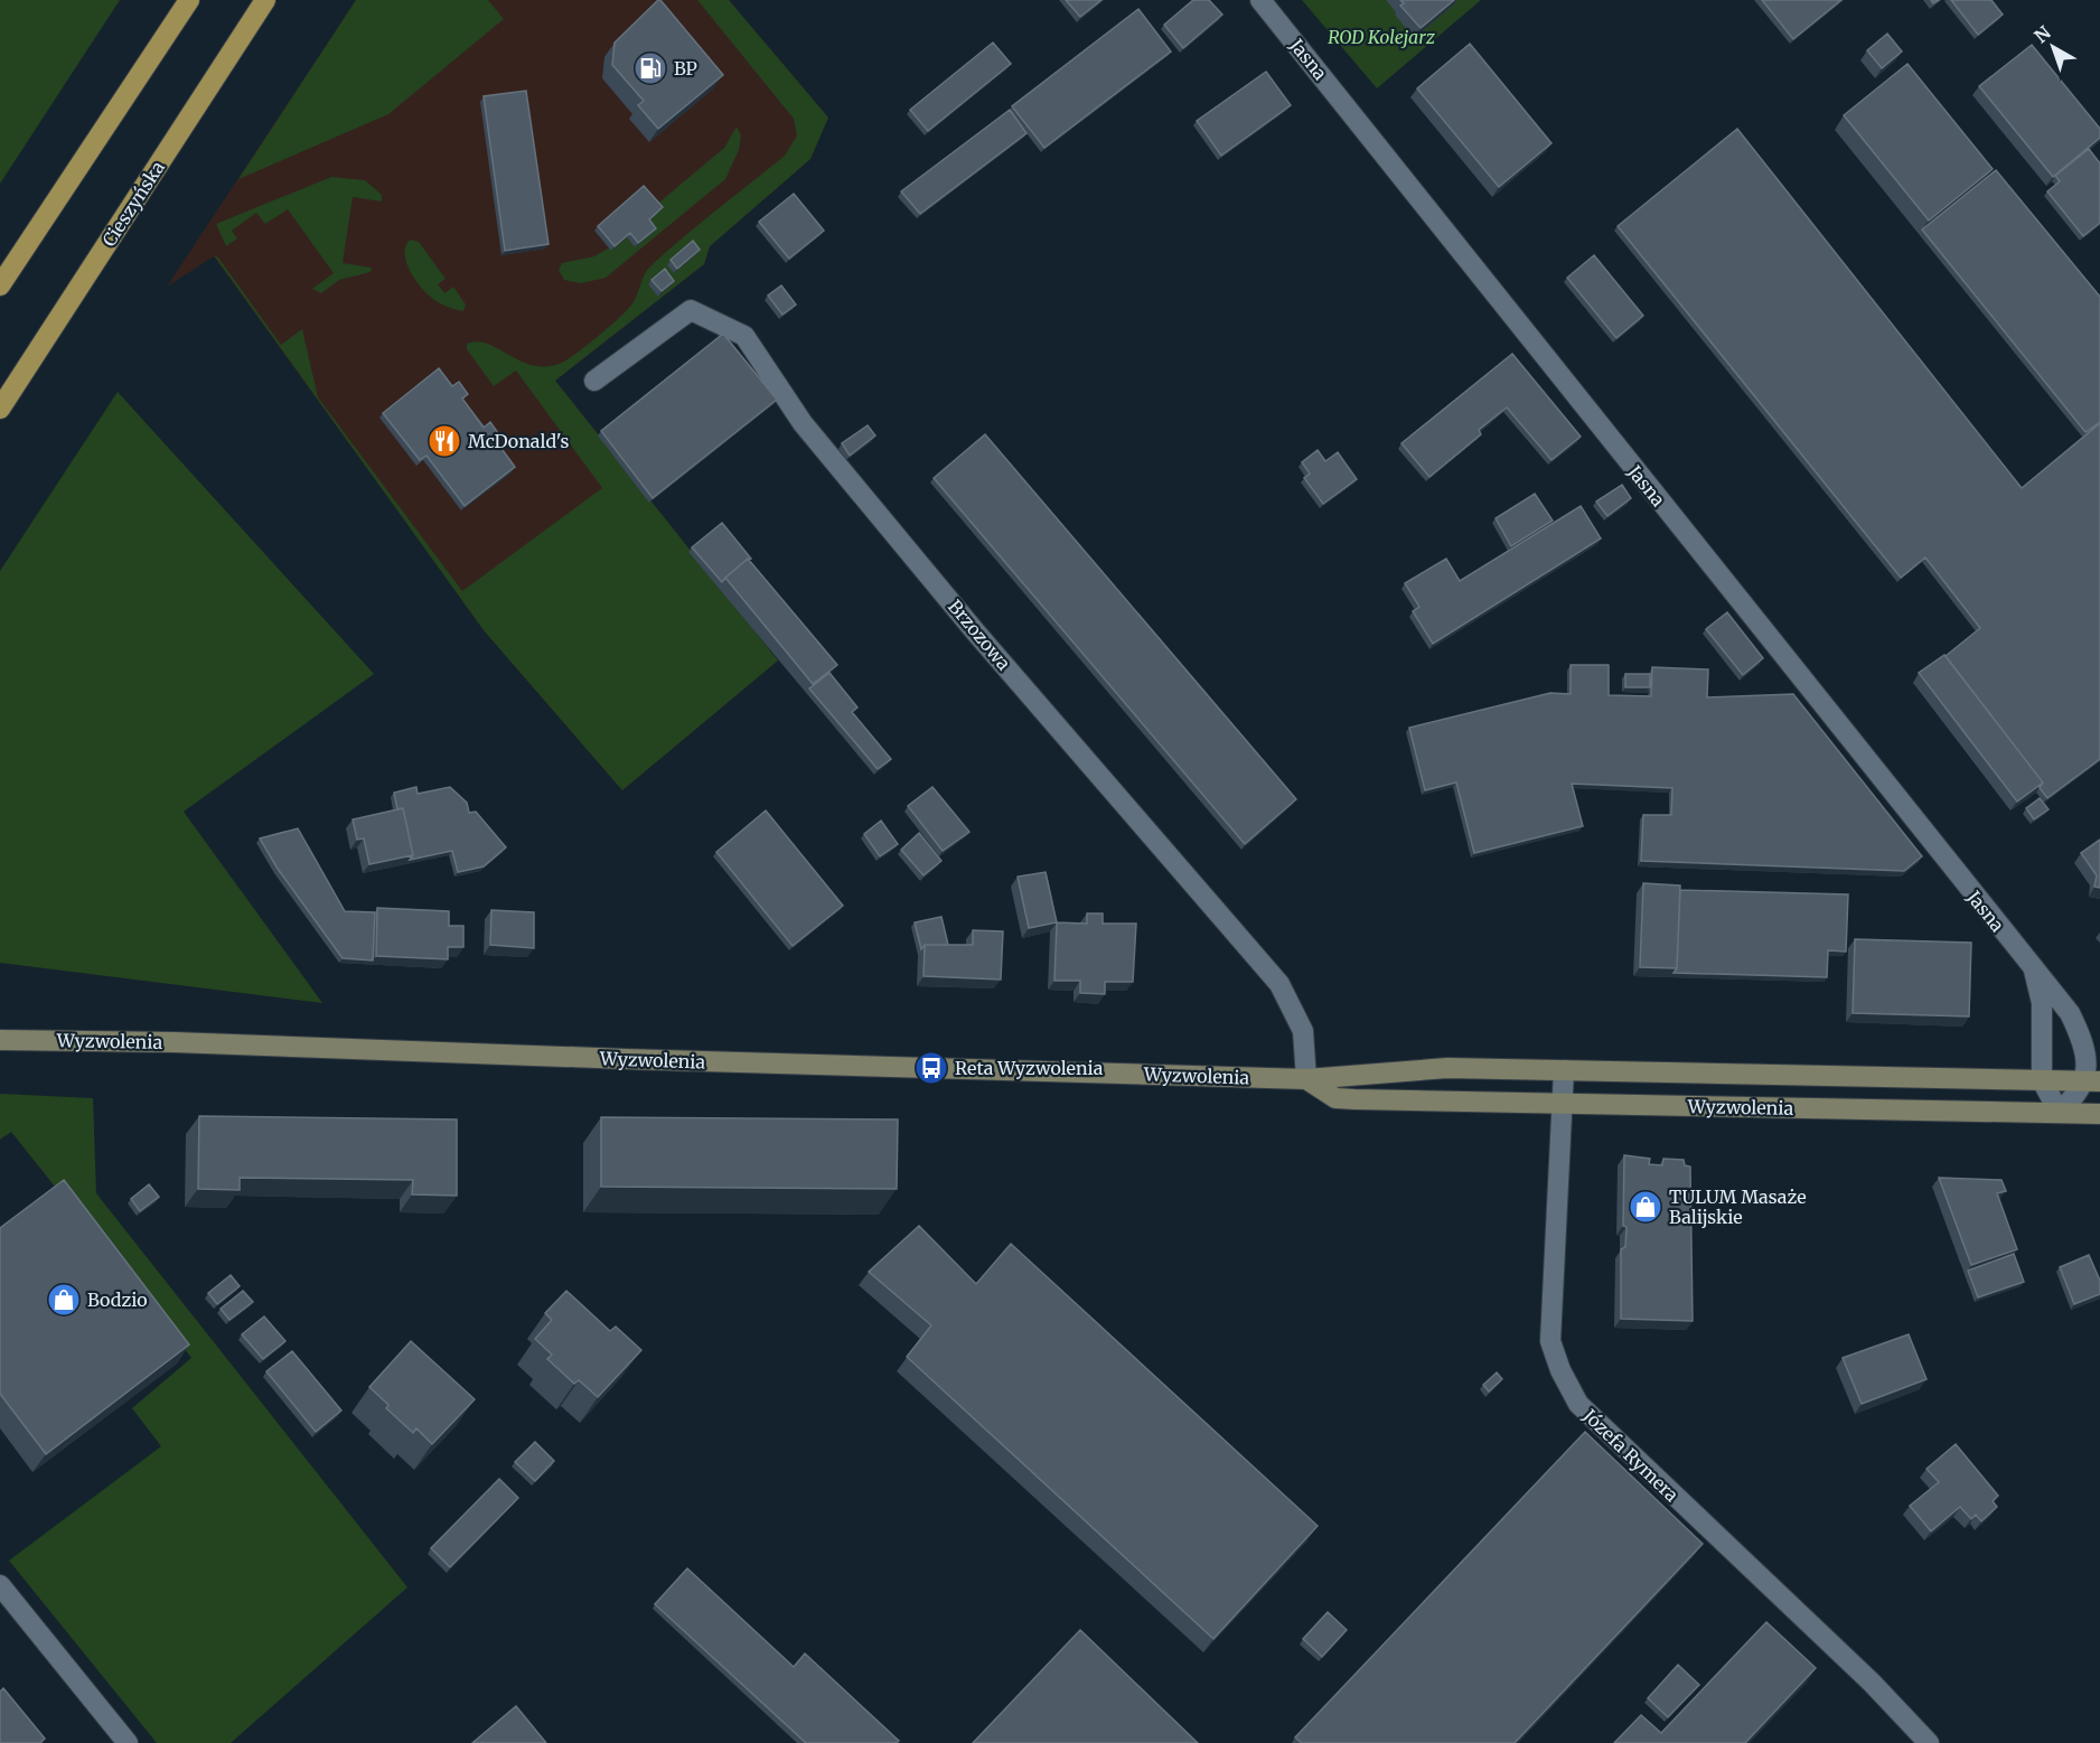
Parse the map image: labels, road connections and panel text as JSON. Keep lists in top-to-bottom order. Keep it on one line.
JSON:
{"streets":{"main road":["Cieszyńska"],"street":["Jasna","Brzozowa","Wyzwolenia","Józefa Rymera"]},"crossings":[["Jasna","Wyzwolenia"],["Brzozowa","Wyzwolenia"],["Wyzwolenia","Józefa Rymera"]],"parks":["ROD Kolejarz"],"places":{"fuel station":["BP"],"restaurant":["McDonald's"],"bus stop":["Reta Wyzwolenia"],"shop":["TULUM Masaże Balijskie","Bodzio"]},"north":"top left"}
